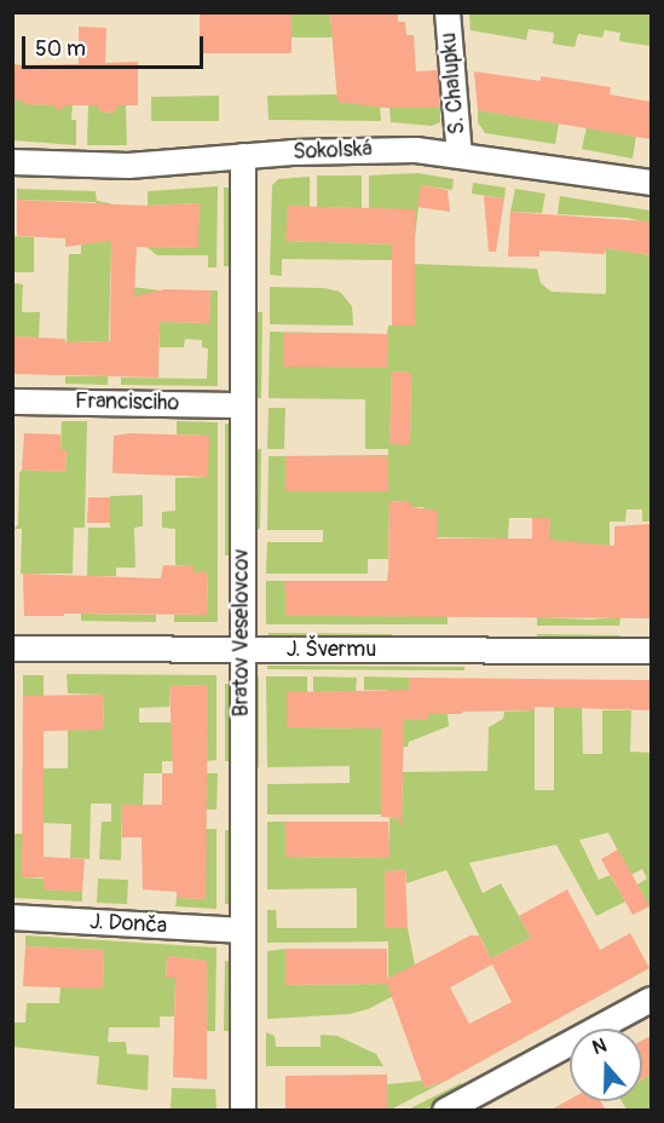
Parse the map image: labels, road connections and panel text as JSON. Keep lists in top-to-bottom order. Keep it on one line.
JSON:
{"streets":{"street":["S. Chalupku","Sokolská","Francisciho","Bratov Veselovcov","J. Švermu","J. Donča"]},"crossings":[["S. Chalupku","Sokolská"],["Sokolská","Bratov Veselovcov"],["Francisciho","Bratov Veselovcov"],["Bratov Veselovcov","J. Švermu"],["Bratov Veselovcov","J. Donča"]],"scale_bar":"50 m","north":"top"}
